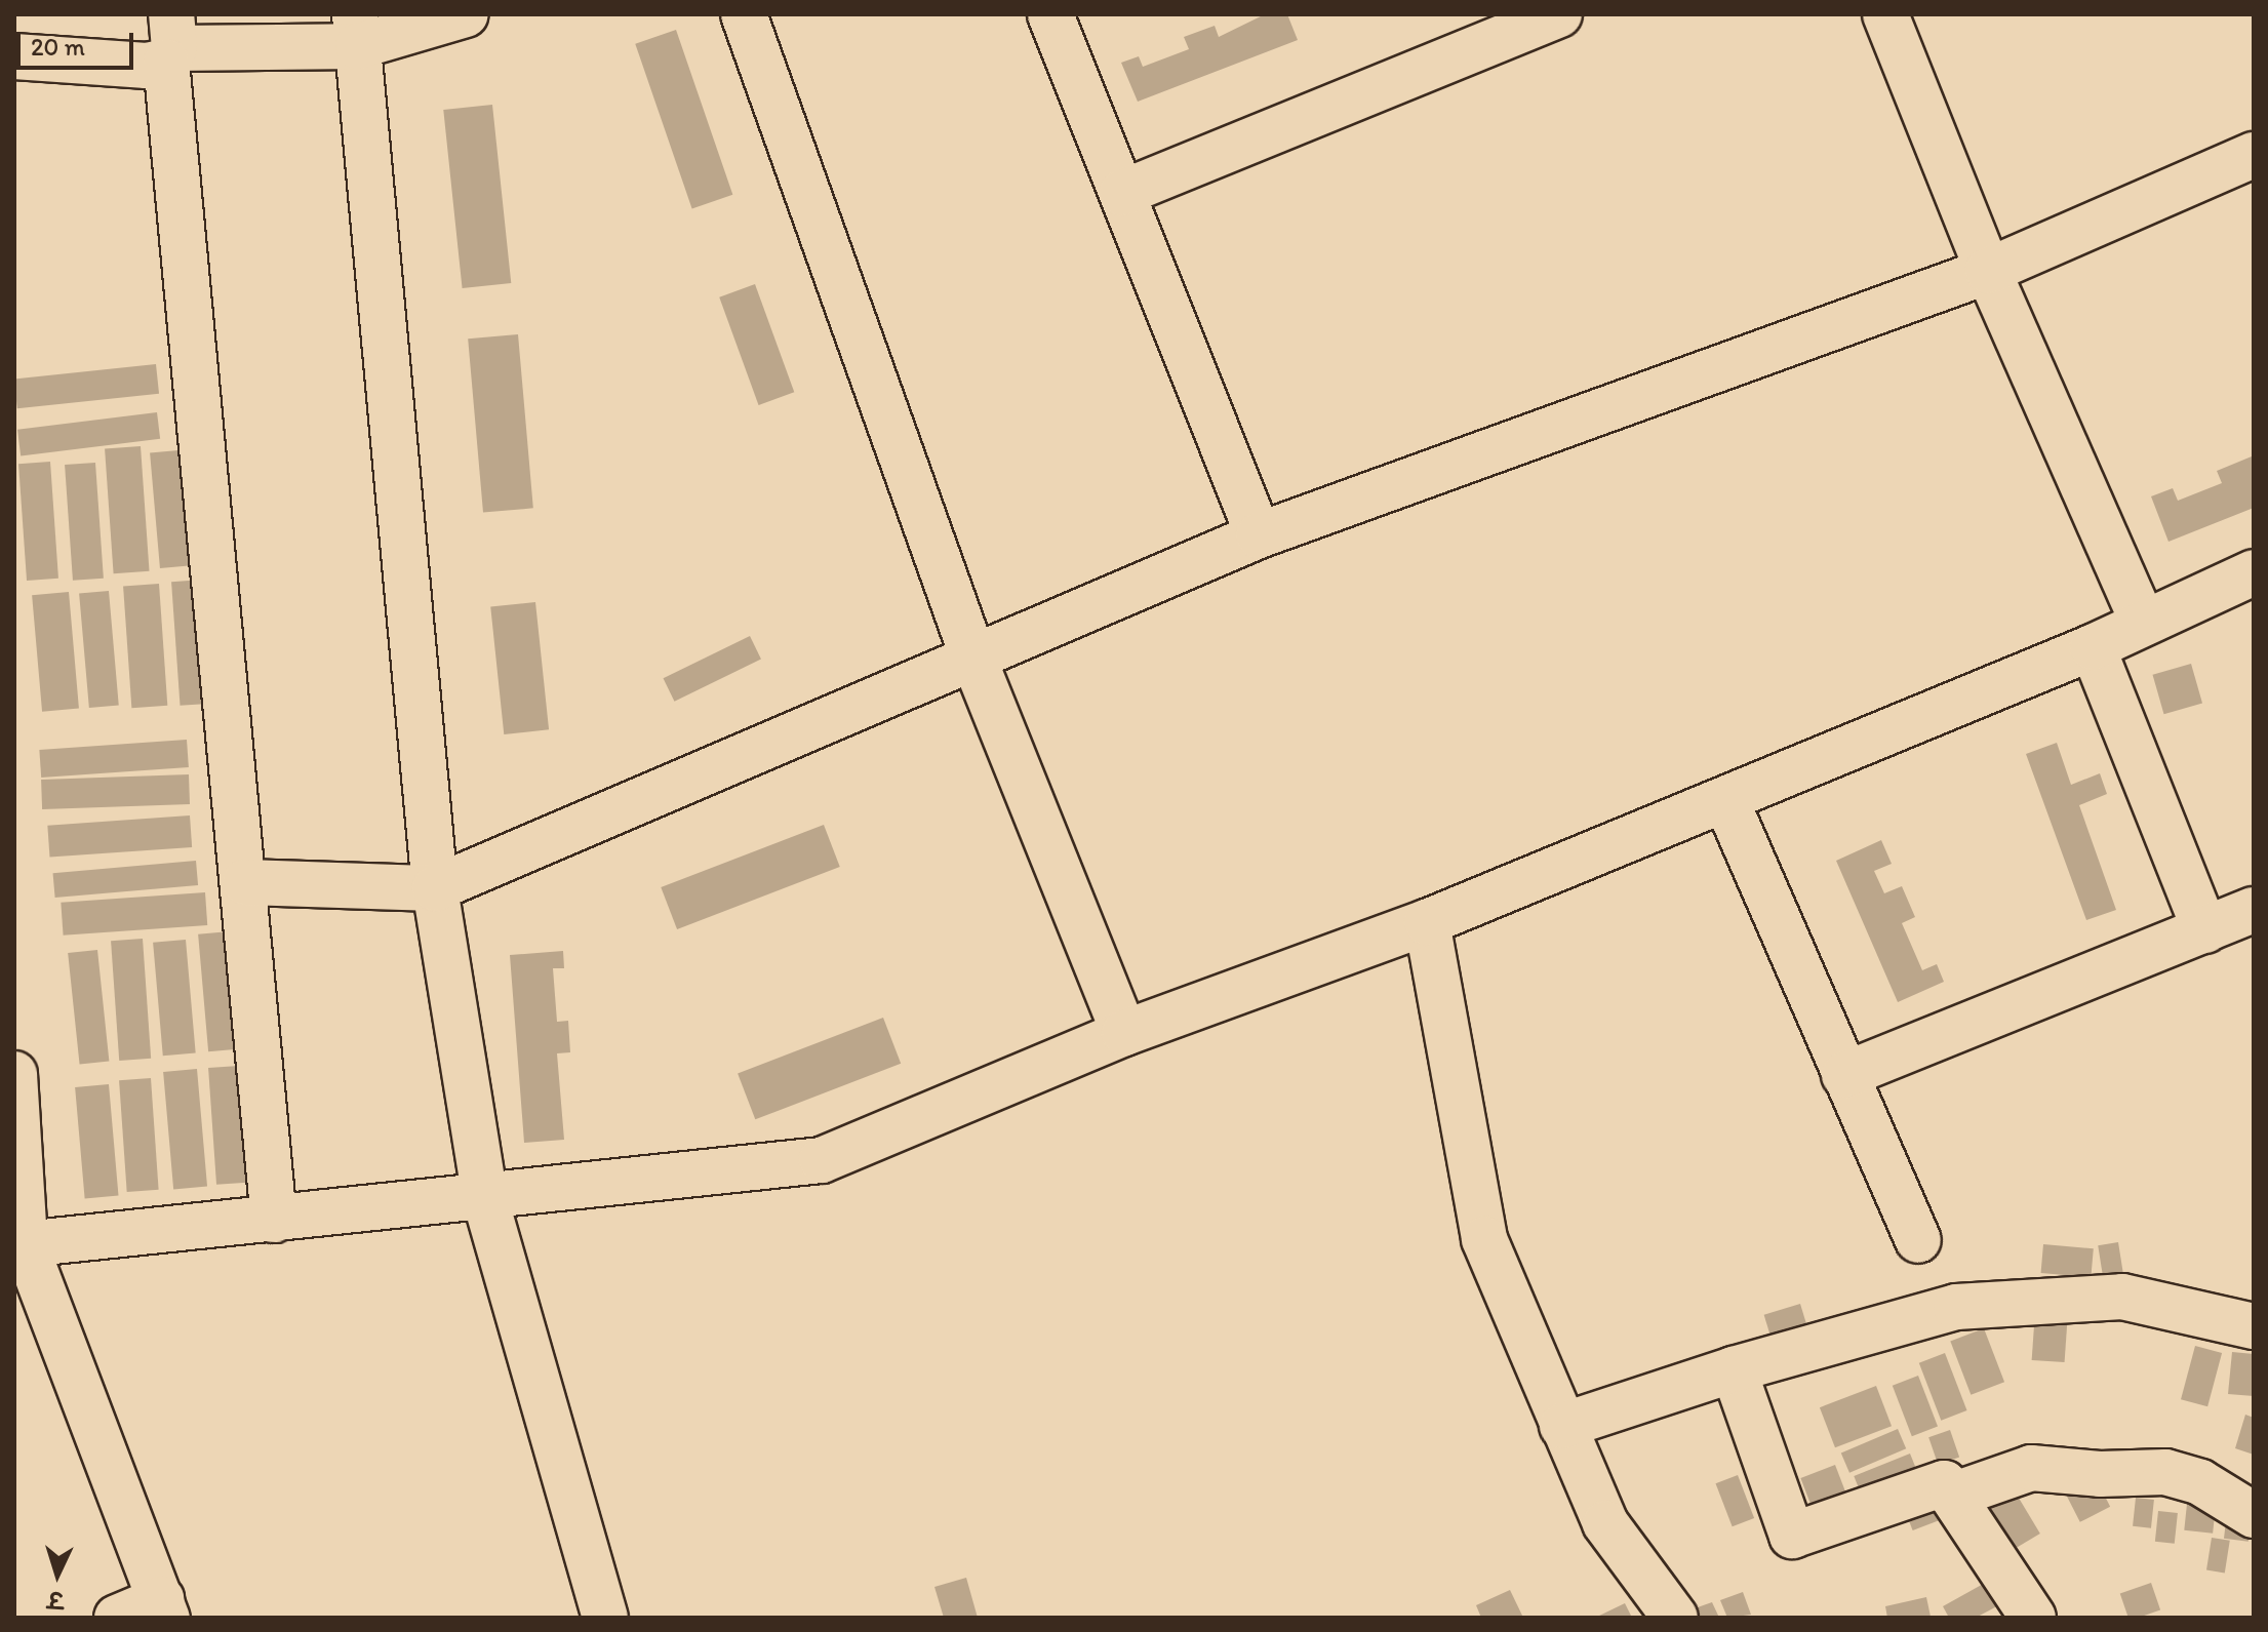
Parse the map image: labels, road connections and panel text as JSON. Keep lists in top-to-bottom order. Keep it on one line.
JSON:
{"scale_bar":"20 m","north":"bottom"}
